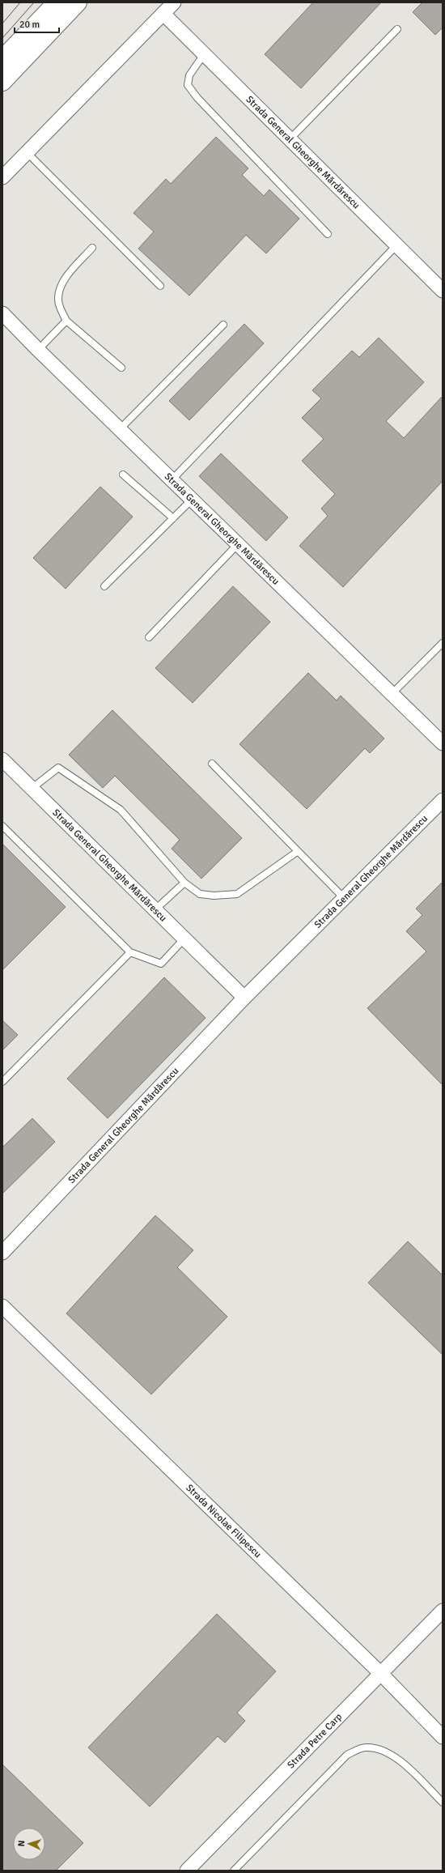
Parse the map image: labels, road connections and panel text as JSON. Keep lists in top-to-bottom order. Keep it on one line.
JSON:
{"streets":{"street":["Strada General Gheorghe Mărdărescu","Strada Nicolae Filipescu","Strada Petre Carp"]},"crossings":[["Strada Nicolae Filipescu","Strada Petre Carp"]],"scale_bar":"20 m","north":"left"}
